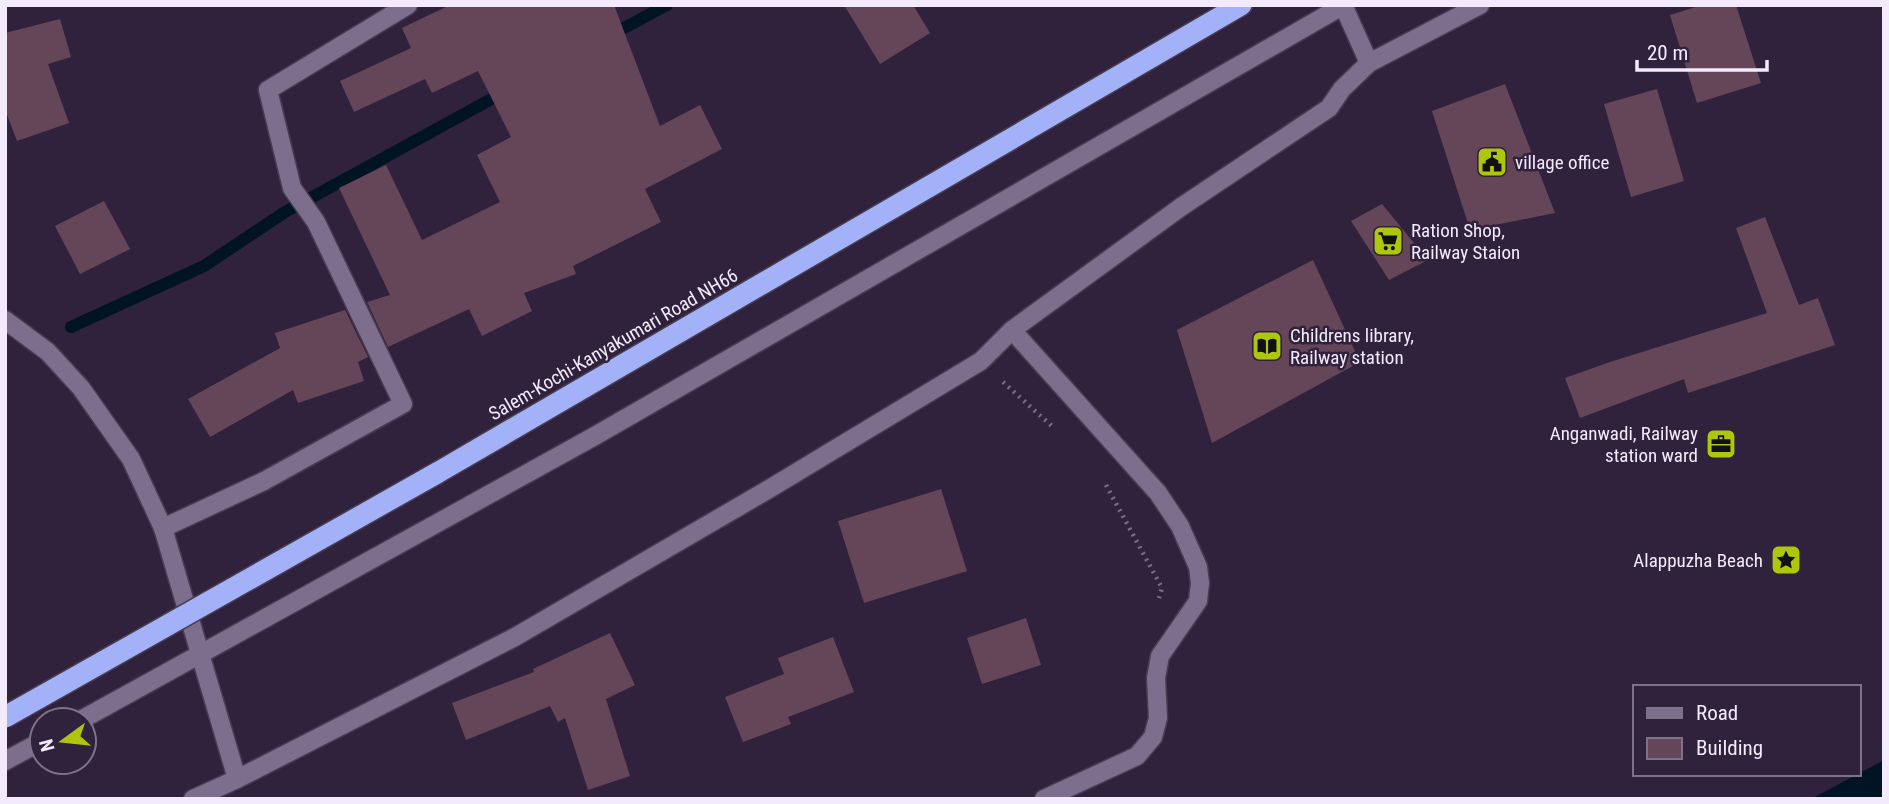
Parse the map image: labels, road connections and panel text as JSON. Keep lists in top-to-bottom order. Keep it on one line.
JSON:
{"streets":{"highway":["Salem-Kochi-Kanyakumari Road NH66"]},"places":{"public building":["village office"],"supermarket":["Ration Shop, Railway Staion"],"library":["Childrens library, Railway station"],"office":["Anganwadi, Railway station ward"],"place":["Alappuzha Beach"]},"legend":["Road","Building"],"scale_bar":"20 m","north":"left"}
